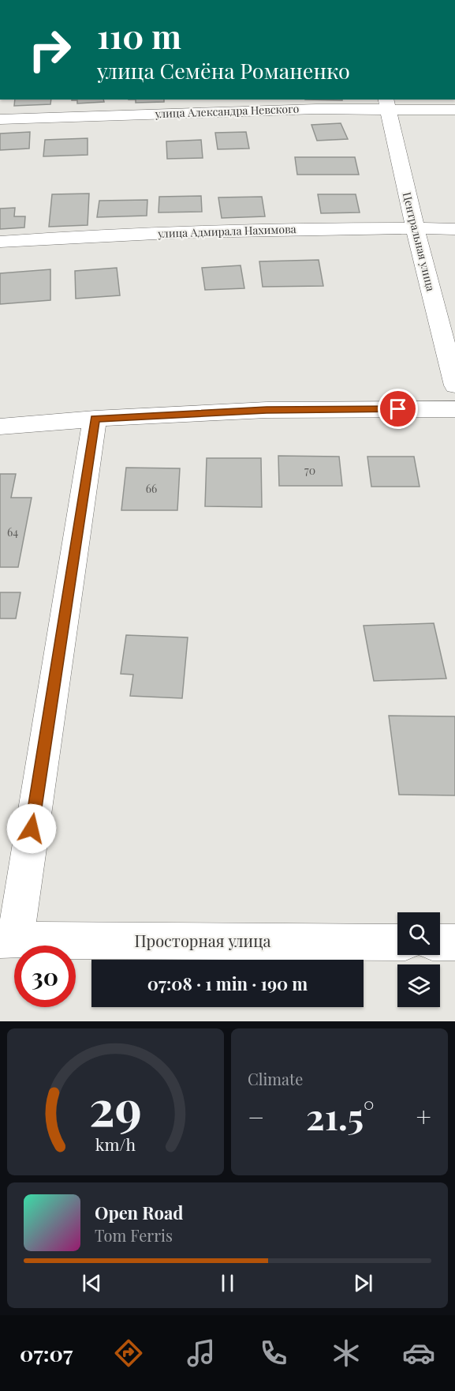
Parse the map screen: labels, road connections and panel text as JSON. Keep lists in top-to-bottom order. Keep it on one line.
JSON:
{"streets":{"street":["улица Александра Невского","улица Адмирала Нахимова","Центральная улица","Просторная улица"]},"crossings":[["улица Александра Невского","Центральная улица"],["улица Адмирала Нахимова","Центральная улица"]],"house_numbers":["70","66","64"],"page":{"turn":["110 m","улица Семёна Романенко"],"limit":"30","trip":"07:08 · 1 min · 190 m","tile":"Climate","heat":["−","21.5°","+"],"song":["Open Road","Tom Ferris"],"tabs":"07:07","gauge":["29","km/h"]}}
